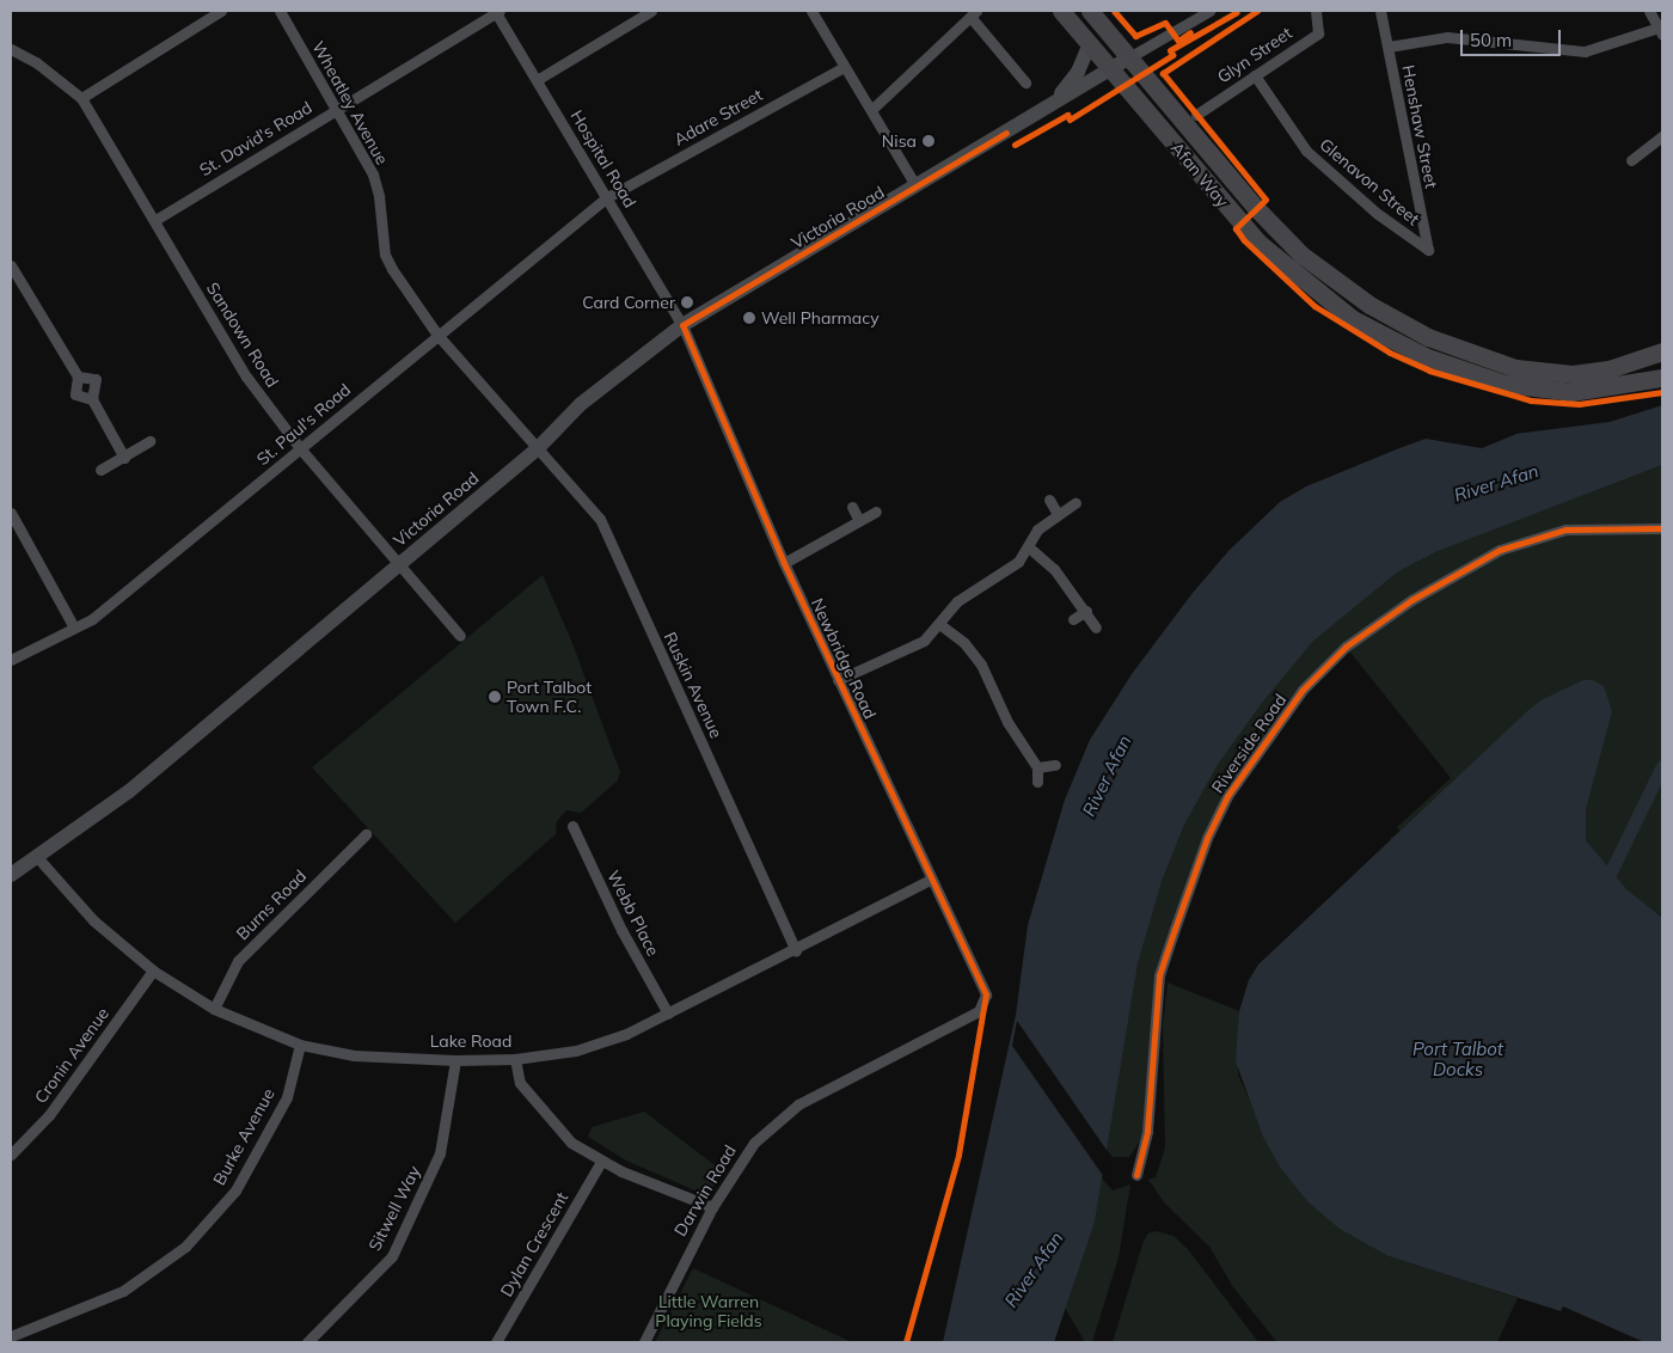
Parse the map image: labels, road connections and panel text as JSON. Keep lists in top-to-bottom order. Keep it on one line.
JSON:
{"streets":{"main road":["Afan Way"],"street":["Glyn Street","Wheatley Avenue","Adare Street","Henshaw Street","St. David's Road","Hospital Road","Glenavon Street","Victoria Road","Sandown Road","St. Paul's Road","Newbridge Road","Ruskin Avenue","Riverside Road","Burns Road","Webb Place","Lake Road","Cronin Avenue","Burke Avenue","Darwin Road","Sitwell Way","Dylan Crescent"]},"crossings":[["Glyn Street","Glenavon Street"],["Wheatley Avenue","St. David's Road"],["Wheatley Avenue","Victoria Road"],["Wheatley Avenue","St. Paul's Road"],["Wheatley Avenue","Ruskin Avenue"],["Adare Street","Hospital Road"],["Adare Street","St. Paul's Road"],["Henshaw Street","Glenavon Street"],["St. David's Road","Hospital Road"],["St. David's Road","Sandown Road"],["Hospital Road","Victoria Road"],["Hospital Road","St. Paul's Road"],["Hospital Road","Newbridge Road"],["Afan Way","Victoria Road"],["Victoria Road","Sandown Road"],["Victoria Road","Newbridge Road"],["Victoria Road","Ruskin Avenue"],["Victoria Road","Lake Road"],["Sandown Road","St. Paul's Road"],["Newbridge Road","Lake Road"],["Newbridge Road","Darwin Road"],["Ruskin Avenue","Lake Road"],["Burns Road","Lake Road"],["Webb Place","Lake Road"],["Lake Road","Cronin Avenue"],["Lake Road","Burke Avenue"],["Lake Road","Sitwell Way"]],"water":["River Afan","Port Talbot Docks"],"parks":["Little Warren Playing Fields"],"places":["Nisa","Card Corner","Well Pharmacy","Port Talbot Town F.C."],"scale_bar":"50 m"}
